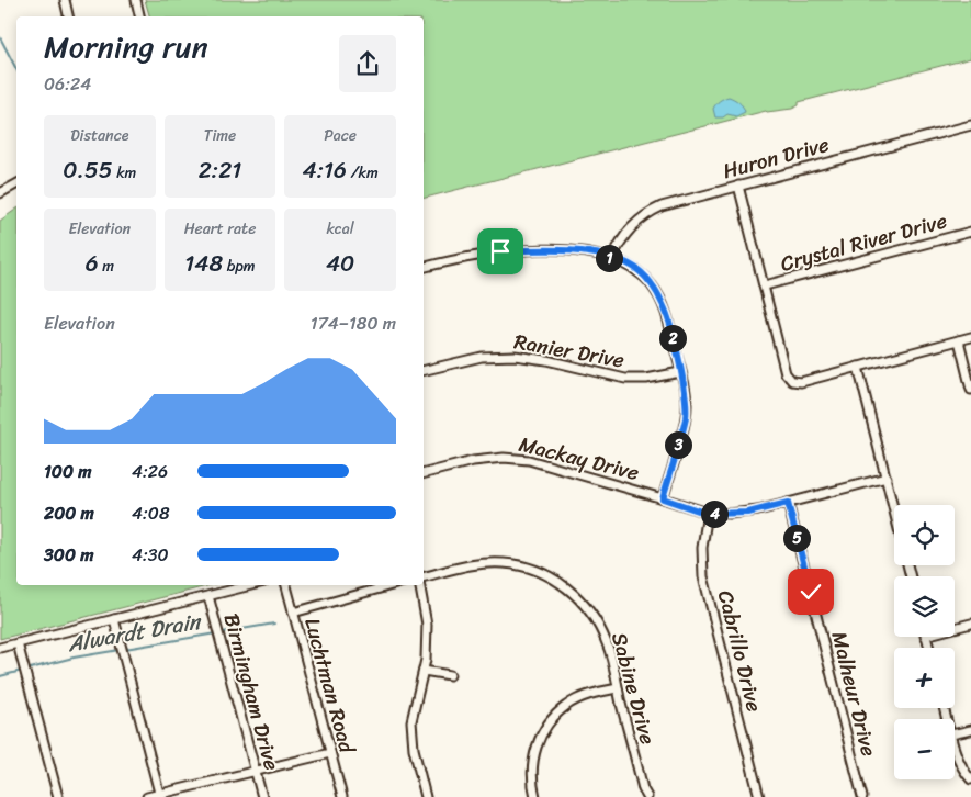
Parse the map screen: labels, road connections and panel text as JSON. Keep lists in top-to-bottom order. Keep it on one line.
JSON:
{"streets":{"street":["Huron Drive","Crystal River Drive","Ranier Drive","Mackay Drive","Cabrillo Drive","Luchtman Road","Sabine Drive","Birmingham Drive","Malheur Drive"]},"crossings":[["Mackay Drive","Cabrillo Drive"],["Mackay Drive","Malheur Drive"]],"water":["Alwardt Drain"],"page":{"heading":["Morning run","06:24"],"stats":[["Distance","0.55 km"],["Time","2:21"],["Pace","4:16 /km"],["Elevation","6 m"],["Heart rate","148 bpm"],["kcal","40"]],"pins":["1","2","3","4","5"],"chart":["Elevation","174–180 m"],"list":[{"name":"100 m","note":"4:26"},{"name":"200 m","note":"4:08"},{"name":"300 m","note":"4:30"}],"map_buttons":["+","−"]}}
